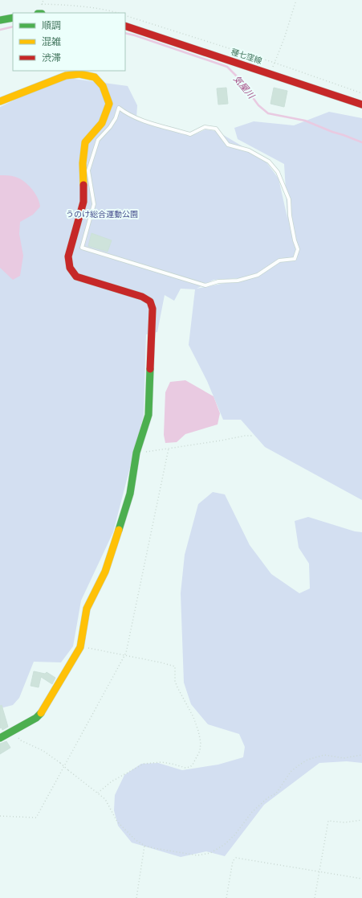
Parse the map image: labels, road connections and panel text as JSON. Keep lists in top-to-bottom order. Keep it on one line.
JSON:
{"streets":{"street":["種七窪線"]},"water":["気屋川"],"parks":["うのけ総合運動公園"],"legend":["順調","混雑","渋滞"]}
